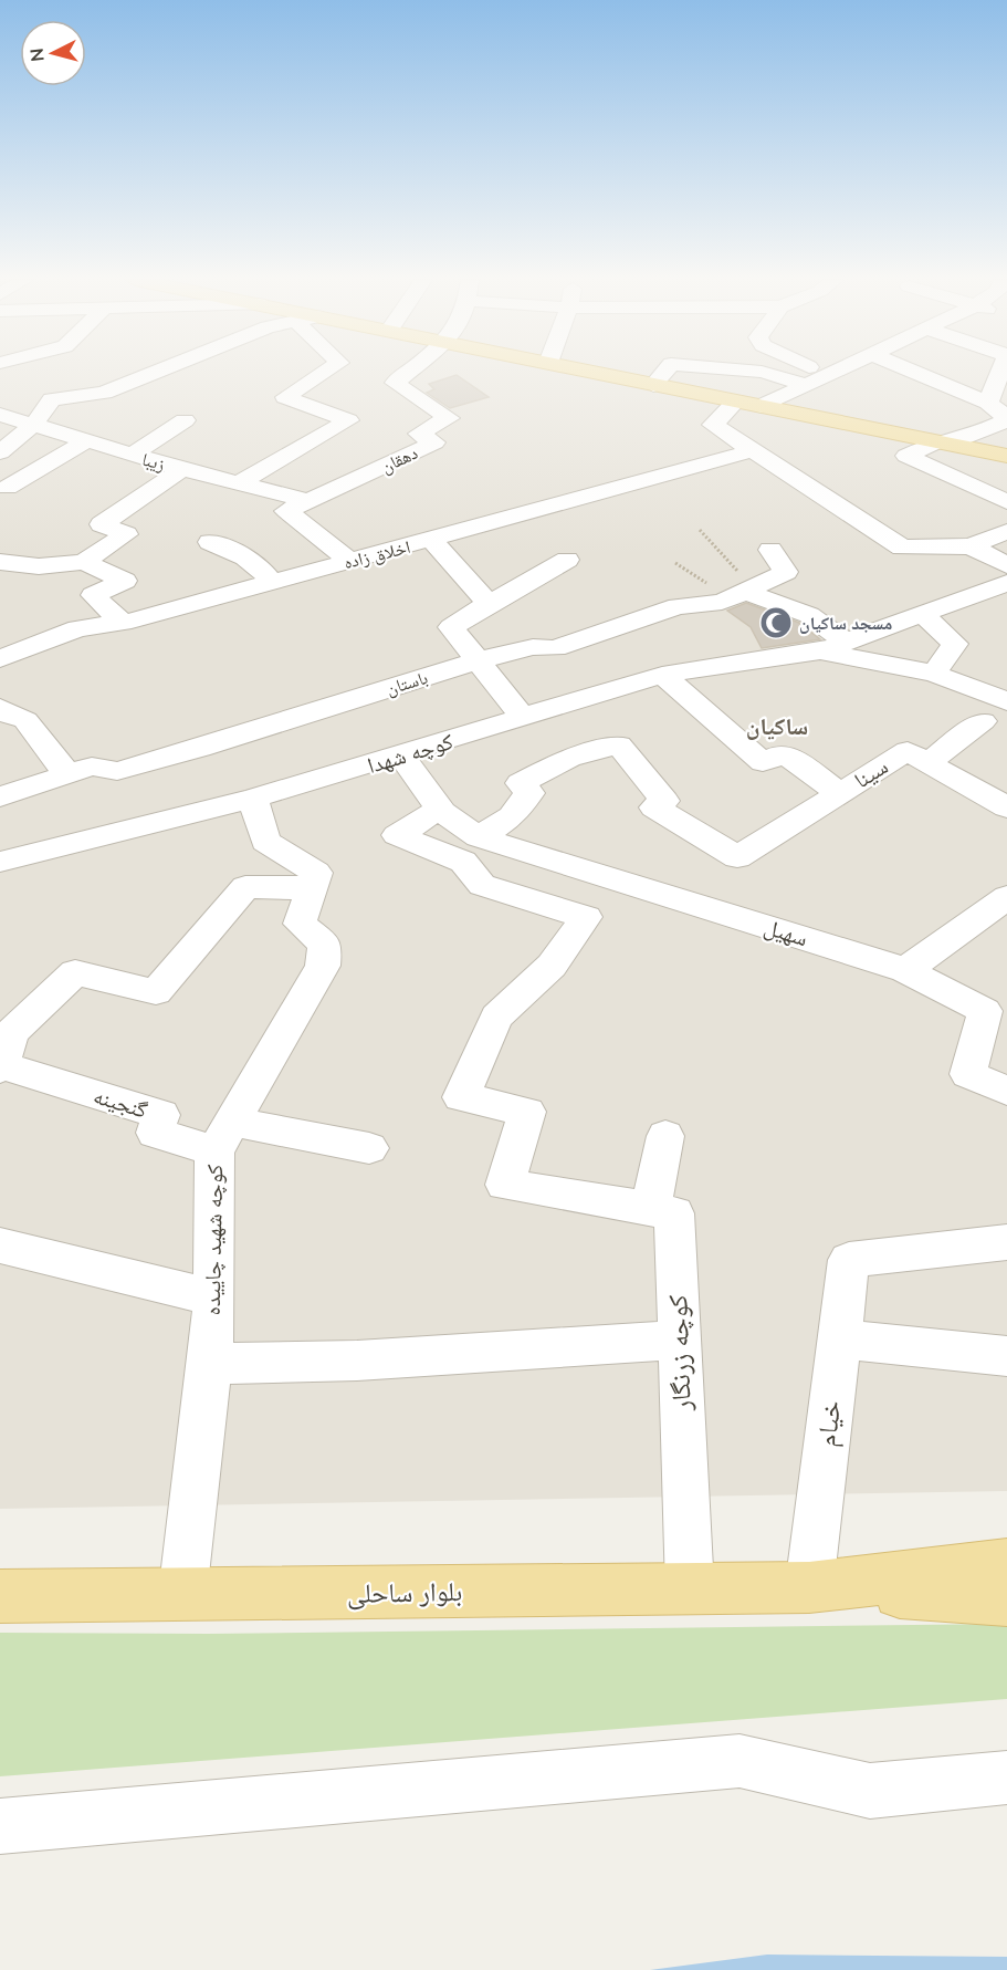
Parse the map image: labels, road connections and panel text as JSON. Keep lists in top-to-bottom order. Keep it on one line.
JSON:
{"streets":{"main road":["بلوار ساحلی"],"street":["دهقان","زیبا","اخلاق زاده","باستان","کوچه شهدا","سینا","سهیل","گنجینه","کوچه شهید چاییده","کوچه زرنگار","خیام"]},"crossings":[["دهقان","زیبا"],["کوچه شهدا","سهیل"],["سینا","سهیل"],["گنجینه","کوچه شهید چاییده"],["کوچه شهید چاییده","بلوار ساحلی"],["کوچه زرنگار","بلوار ساحلی"],["خیام","بلوار ساحلی"]],"districts":["ساکیان"],"places":{"mosque":["مسجد ساکیان"]},"north":"left"}
